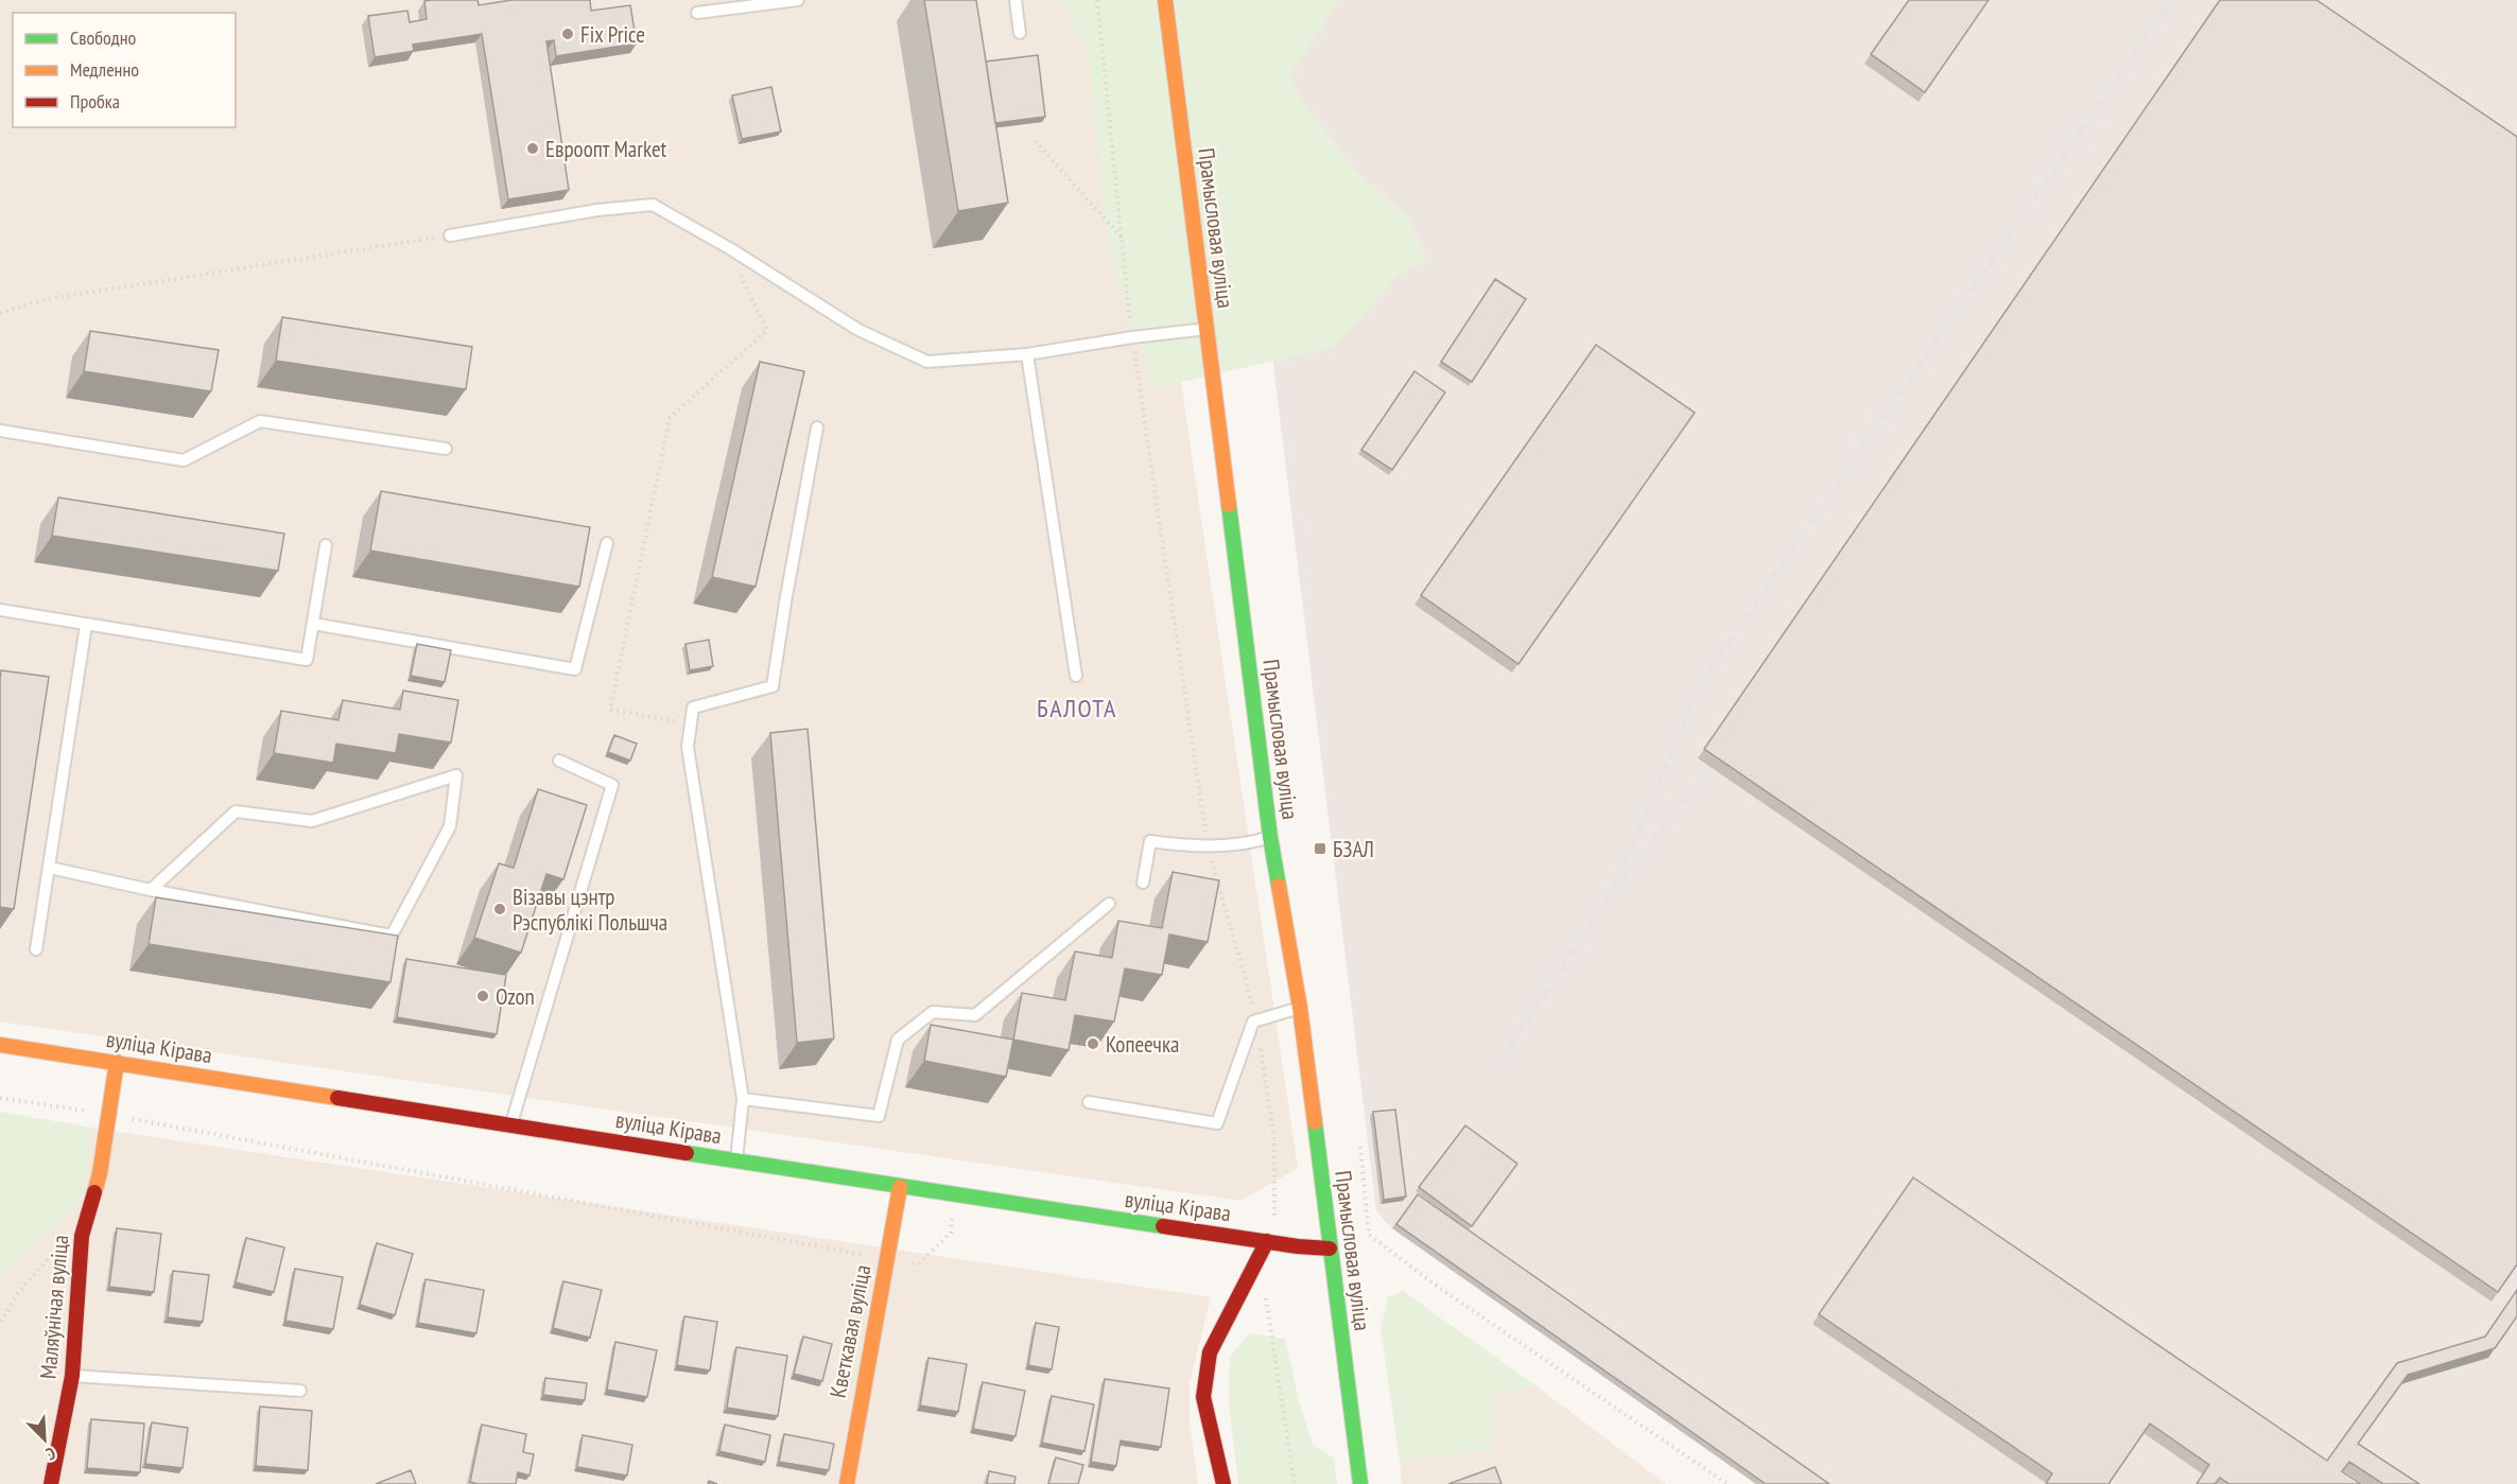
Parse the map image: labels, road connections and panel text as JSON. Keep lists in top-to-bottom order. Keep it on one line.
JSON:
{"streets":{"main road":["Прамысловая вуліца","вуліца Кірава","Маляўнічая вуліца","Кветкавая вуліца"]},"crossings":[["Прамысловая вуліца","вуліца Кірава"],["вуліца Кірава","Маляўнічая вуліца"],["вуліца Кірава","Кветкавая вуліца"]],"districts":["БАЛОТА"],"places":{"other":["Fix Price","Евроопт Market","Візавы цэнтр Рэспублікі Польшча","Ozon","Копеечка"],"transit":["БЗАЛ"]},"legend":["Свободно","Медленно","Пробка"],"north":"bottom right"}
